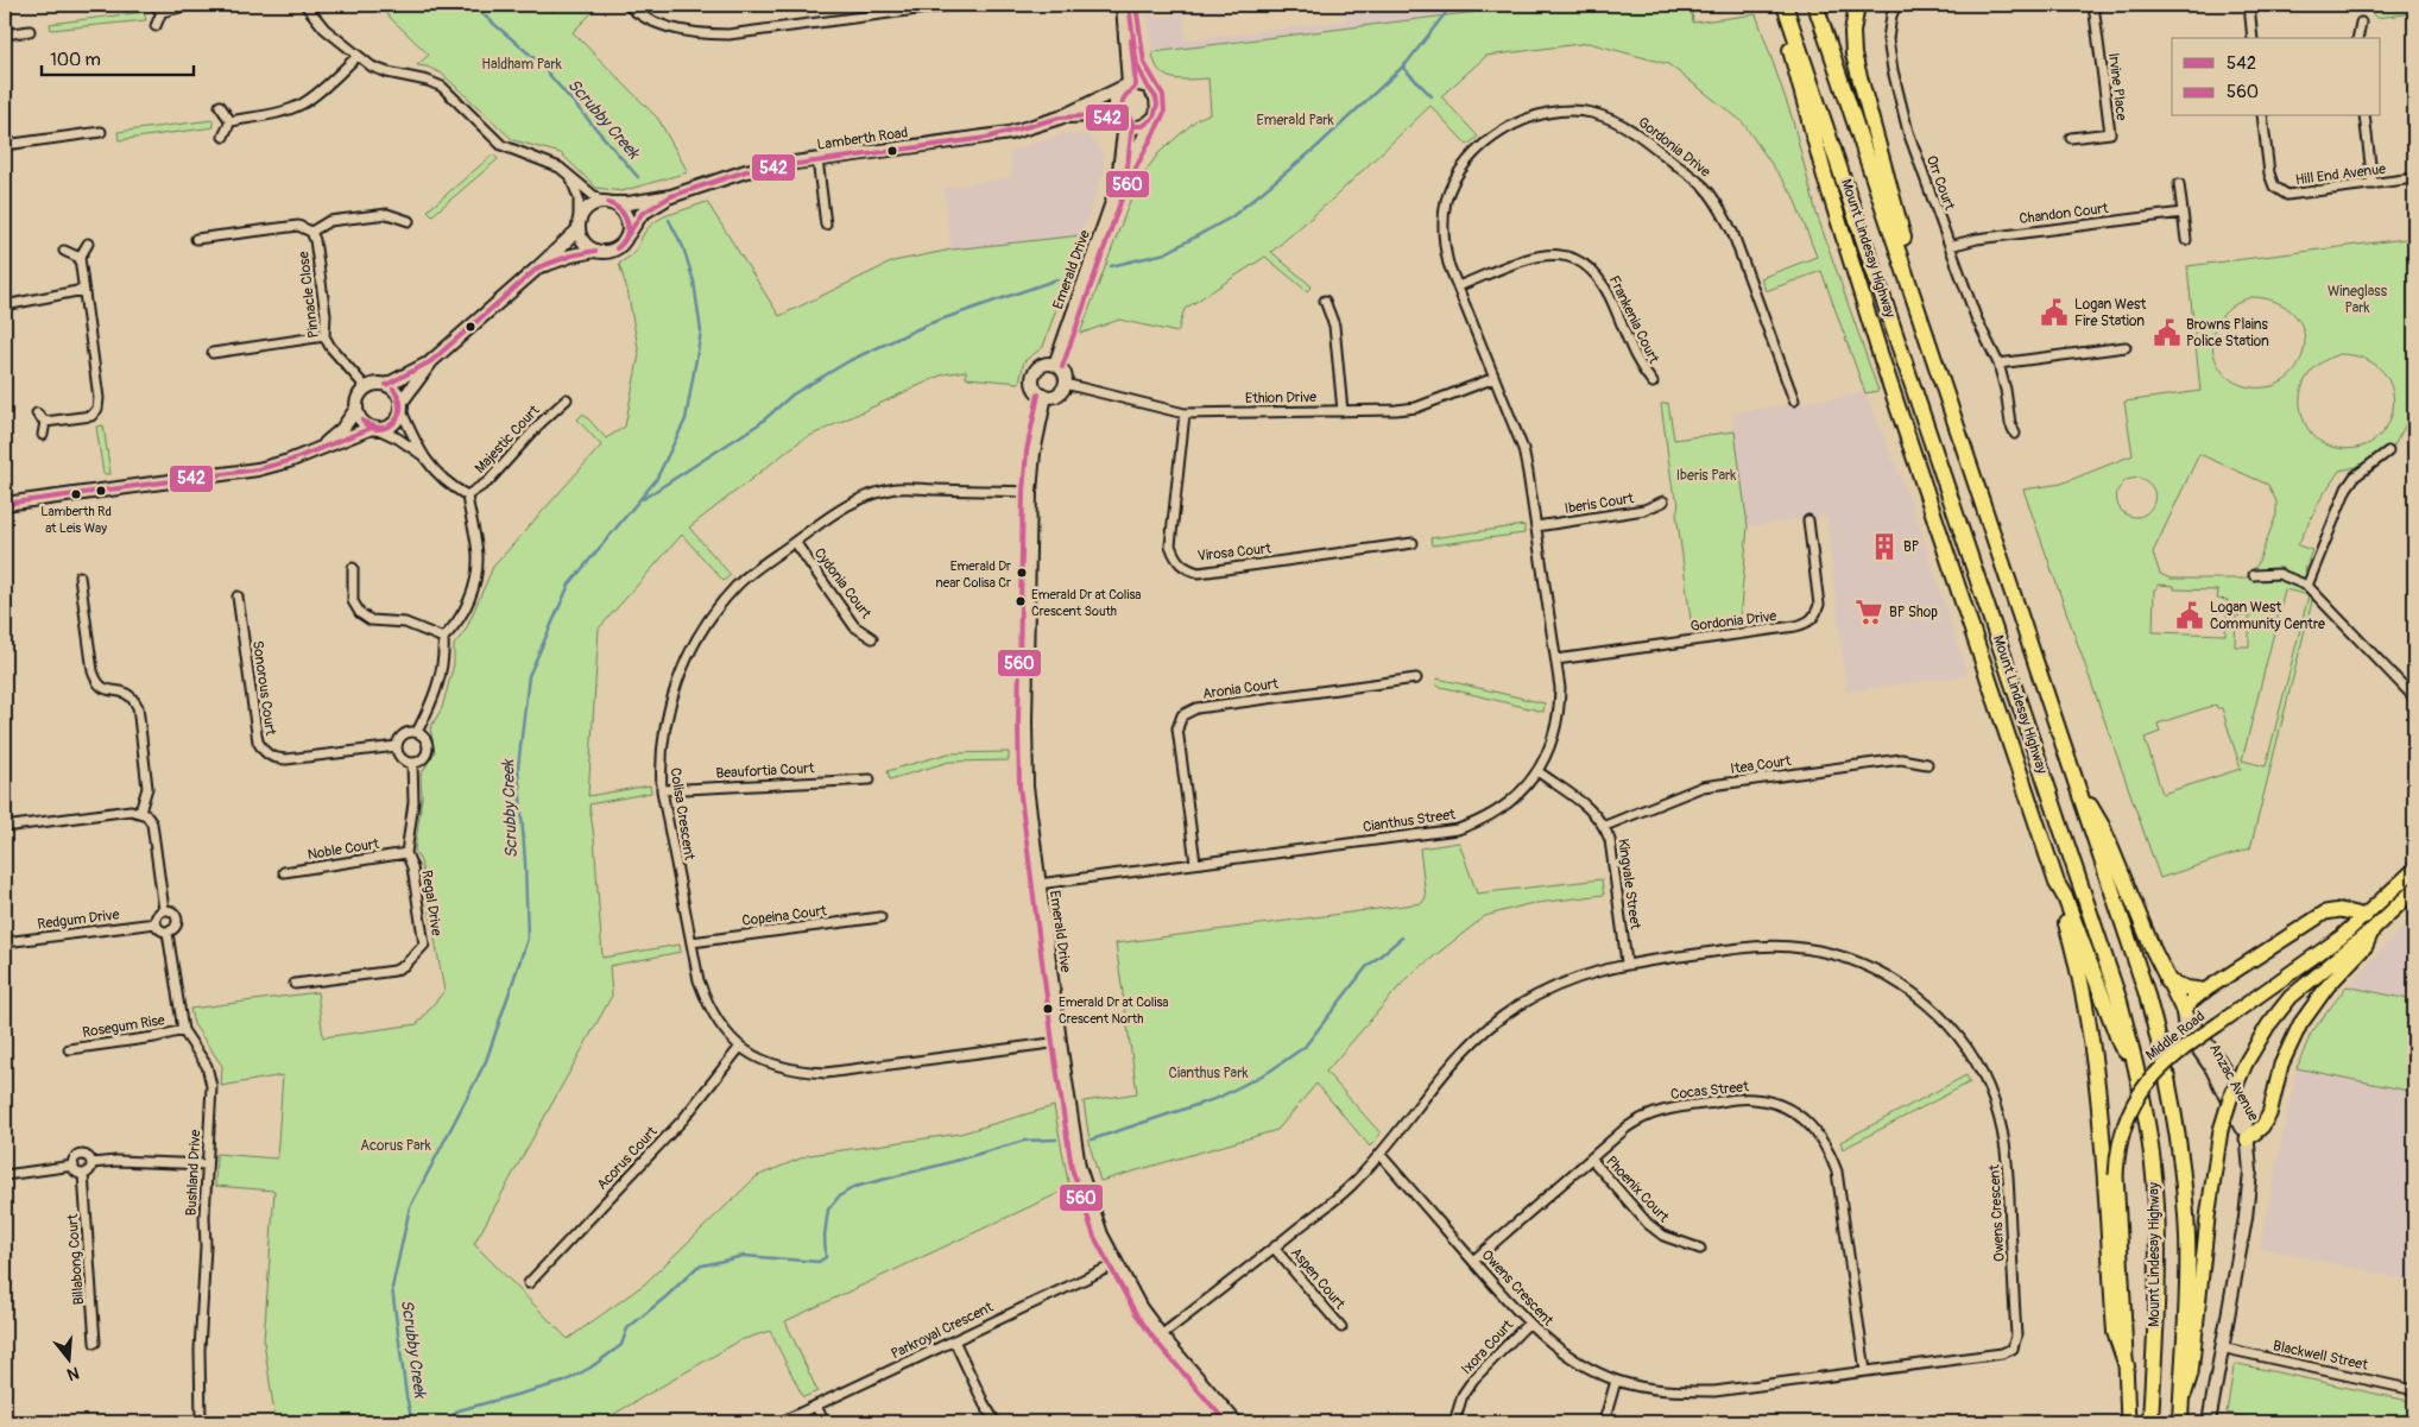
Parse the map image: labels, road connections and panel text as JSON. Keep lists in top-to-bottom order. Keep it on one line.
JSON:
{"streets":{"highway":["Mount Lindesay Highway"],"main road":["Middle Road"],"street":["Irvine Place","Lamberth Road","Gordonia Drive","Hill End Avenue","Orr Court","Chandon Court","Emerald Drive","Pinnacle Close","Frankenia Court","Ethion Drive","Majestic Court","Iberis Court","Virosa Court","Cydonia Court","Sonorous Court","Aronia Court","Itea Court","Beaufortia Court","Colisa Crescent","Cianthus Street","Noble Court","Kingvale Street","Regal Drive","Copeina Court","Redgum Drive","Rosegum Rise","Anzac Avenue","Cocas Street","Acorus Court","Bushland Drive","Phoenix Court","Owens Crescent","Billabong Court","Aspen Court","Parkroyal Crescent","Ixora Court","Blackwell Street"]},"crossings":[["Lamberth Road","Emerald Drive"],["Lamberth Road","Pinnacle Close"],["Gordonia Drive","Frankenia Court"],["Gordonia Drive","Ethion Drive"],["Gordonia Drive","Cianthus Street"],["Orr Court","Chandon Court"],["Mount Lindesay Highway","Middle Road"],["Emerald Drive","Ethion Drive"],["Emerald Drive","Colisa Crescent"],["Emerald Drive","Cianthus Street"],["Emerald Drive","Owens Crescent"],["Emerald Drive","Parkroyal Crescent"],["Ethion Drive","Virosa Court"],["Ethion Drive","Cianthus Street"],["Iberis Court","Cianthus Street"],["Cydonia Court","Colisa Crescent"],["Sonorous Court","Regal Drive"],["Aronia Court","Cianthus Street"],["Itea Court","Kingvale Street"],["Beaufortia Court","Colisa Crescent"],["Colisa Crescent","Copeina Court"],["Colisa Crescent","Acorus Court"],["Cianthus Street","Kingvale Street"],["Noble Court","Regal Drive"],["Kingvale Street","Owens Crescent"],["Redgum Drive","Bushland Drive"],["Rosegum Rise","Bushland Drive"],["Anzac Avenue","Blackwell Street"],["Cocas Street","Phoenix Court"],["Cocas Street","Owens Crescent"],["Owens Crescent","Aspen Court"],["Owens Crescent","Ixora Court"]],"water":["Scrubby Creek"],"parks":["Haldham Park","Emerald Park","Wineglass Park","Iberis Park","Cianthus Park","Acorus Park"],"places":{"public building":["Logan West Fire Station","Browns Plains Police Station","Logan West Community Centre"],"other":["Lamberth Rd at Leis Way","Emerald Dr near Colisa Cr","Emerald Dr at Colisa Crescent South","Emerald Dr at Colisa Crescent North"],"building":["BP"],"supermarket":["BP Shop"]},"lines":["transit line 542","transit line 560"],"legend":["542","560"],"scale_bar":"100 m","north":"bottom"}
